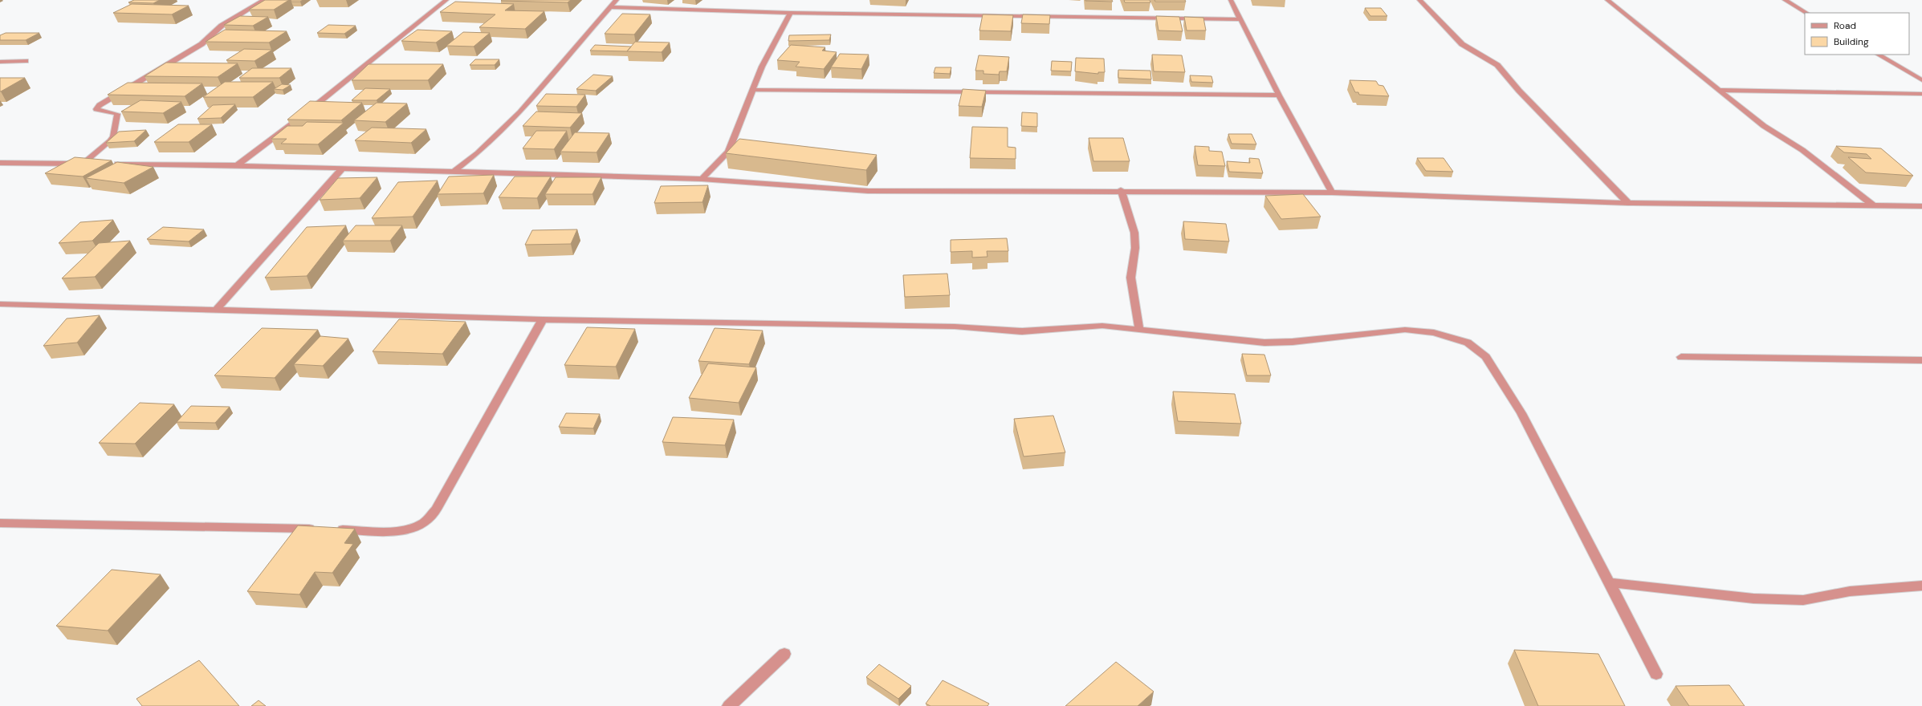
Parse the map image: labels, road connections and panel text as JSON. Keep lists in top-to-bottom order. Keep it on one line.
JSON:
{"legend":["Road","Building"]}
